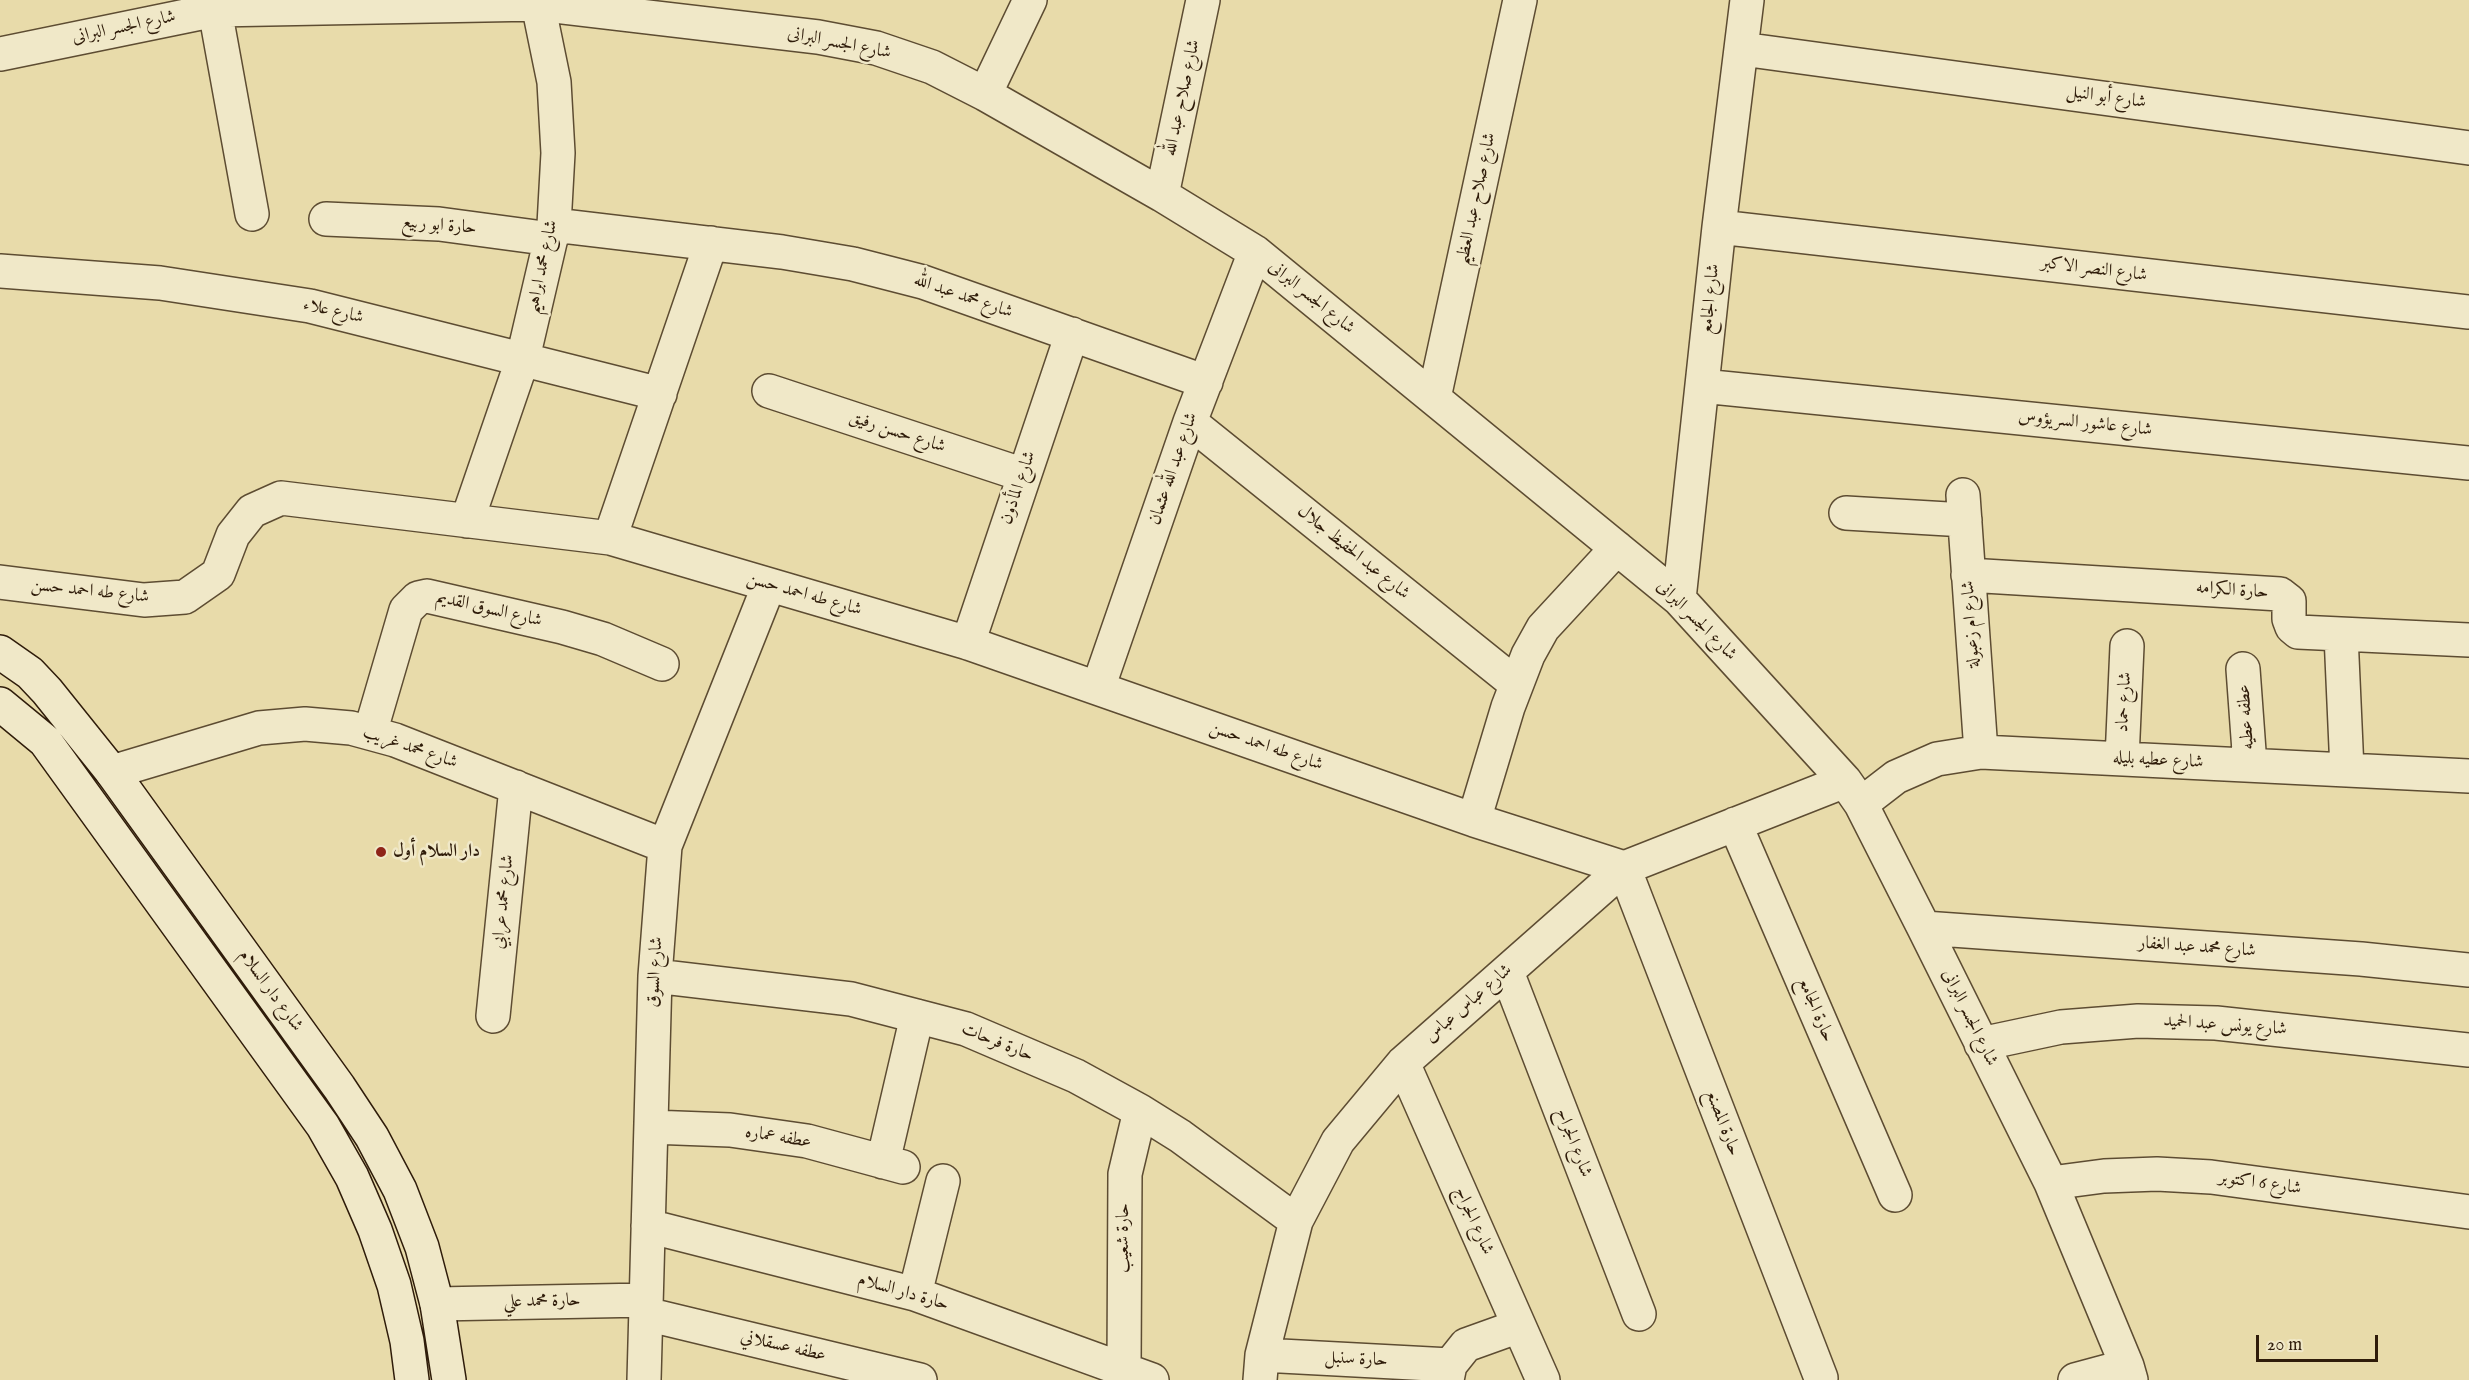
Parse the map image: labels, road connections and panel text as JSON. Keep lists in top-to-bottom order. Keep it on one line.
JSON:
{"streets":{"street":["شارع الجسر البرانى","شارع صلاح عبد الله","شارع أبو النيل","شارع صلاح عبد العظيم","حارة ابو ربيع","شارع محمد ابراهيم","شارع النصر الاكبر","شارع محمد عبد الله","شارع الجامع","شارع علاء","شارع عاشور السريؤوس","شارع حسن رفيق","شارع عبد الله عثمان","شارع المأذون","شارع عبد الحفيظ جلال","حارة الكرامه","شارع طه احمد حسن","شارع السوق القديم","شارع ام زعبولة","شارع حماد","عطفه عطيه","شارع محمد غريب","شارع عطيه بليله","شارع محمد عرابي","شارع محمد عبد الغفار","شارع السوق","شارع دار السلام","شارع عباس عباس","حارة الجامع","شارع يونس عبد الحميد","حارة فرحات","حارة المصنع","عطفه عماره","شارع الجراح","شارع 6 اكتوبر","شارع الجراج","حارة شعيب","حارة دار السلام","حارة محمد علي","عطفه عسقلاني","حارة سنبل"]},"crossings":[["شارع الجسر البرانى","شارع صلاح عبد الله"],["شارع الجسر البرانى","شارع صلاح عبد العظيم"],["شارع الجسر البرانى","شارع محمد ابراهيم"],["شارع الجسر البرانى","شارع الجامع"],["شارع الجسر البرانى","شارع عبد الله عثمان"],["شارع الجسر البرانى","شارع عطيه بليله"],["شارع الجسر البرانى","شارع محمد عبد الغفار"],["شارع الجسر البرانى","شارع عباس عباس"],["شارع الجسر البرانى","شارع يونس عبد الحميد"],["شارع الجسر البرانى","شارع 6 اكتوبر"],["شارع أبو النيل","شارع الجامع"],["حارة ابو ربيع","شارع محمد ابراهيم"],["حارة ابو ربيع","شارع محمد عبد الله"],["شارع محمد ابراهيم","شارع محمد عبد الله"],["شارع محمد ابراهيم","شارع علاء"],["شارع محمد ابراهيم","شارع طه احمد حسن"],["شارع النصر الاكبر","شارع الجامع"],["شارع محمد عبد الله","شارع عبد الله عثمان"],["شارع محمد عبد الله","شارع المأذون"],["شارع الجامع","شارع عاشور السريؤوس"],["شارع حسن رفيق","شارع المأذون"],["شارع عبد الله عثمان","شارع عبد الحفيظ جلال"],["شارع عبد الله عثمان","شارع طه احمد حسن"],["شارع المأذون","شارع طه احمد حسن"],["حارة الكرامه","شارع ام زعبولة"],["شارع طه احمد حسن","شارع السوق"],["شارع طه احمد حسن","شارع عباس عباس"],["شارع طه احمد حسن","حارة المصنع"],["شارع السوق القديم","شارع محمد غريب"],["شارع ام زعبولة","شارع عطيه بليله"],["شارع حماد","شارع عطيه بليله"],["عطفه عطيه","شارع عطيه بليله"],["شارع محمد غريب","شارع محمد عرابي"],["شارع محمد غريب","شارع السوق"],["شارع محمد غريب","شارع دار السلام"],["شارع عطيه بليله","شارع عباس عباس"],["شارع السوق","حارة فرحات"],["شارع السوق","عطفه عماره"],["شارع السوق","حارة دار السلام"],["شارع السوق","حارة محمد علي"],["شارع السوق","عطفه عسقلاني"],["شارع دار السلام","حارة محمد علي"],["شارع عباس عباس","حارة الجامع"],["شارع عباس عباس","حارة فرحات"],["شارع عباس عباس","حارة المصنع"],["شارع عباس عباس","شارع الجراح"],["شارع عباس عباس","شارع الجراج"],["شارع عباس عباس","حارة سنبل"],["حارة فرحات","عطفه عماره"],["حارة فرحات","حارة شعيب"],["حارة شعيب","حارة دار السلام"],["حارة محمد علي","عطفه عسقلاني"]],"places":["دار السلام أول"],"scale_bar":"20 m"}
